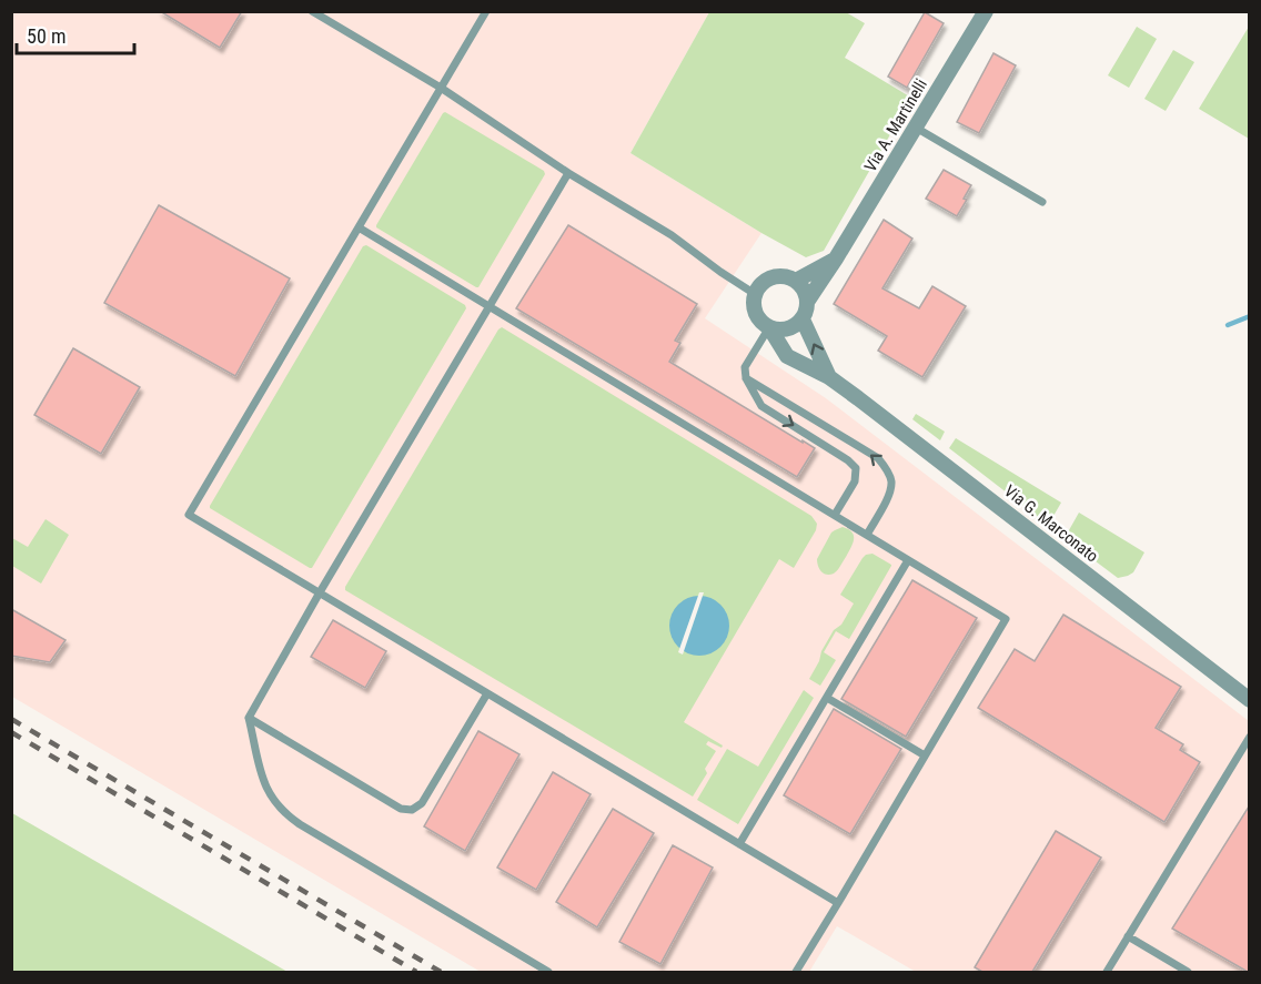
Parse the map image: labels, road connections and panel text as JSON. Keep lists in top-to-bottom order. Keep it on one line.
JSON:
{"streets":{"street":["Via A. Martinelli","Via G. Marconato"]},"crossings":[["Via A. Martinelli","Via G. Marconato"]],"scale_bar":"50 m"}
